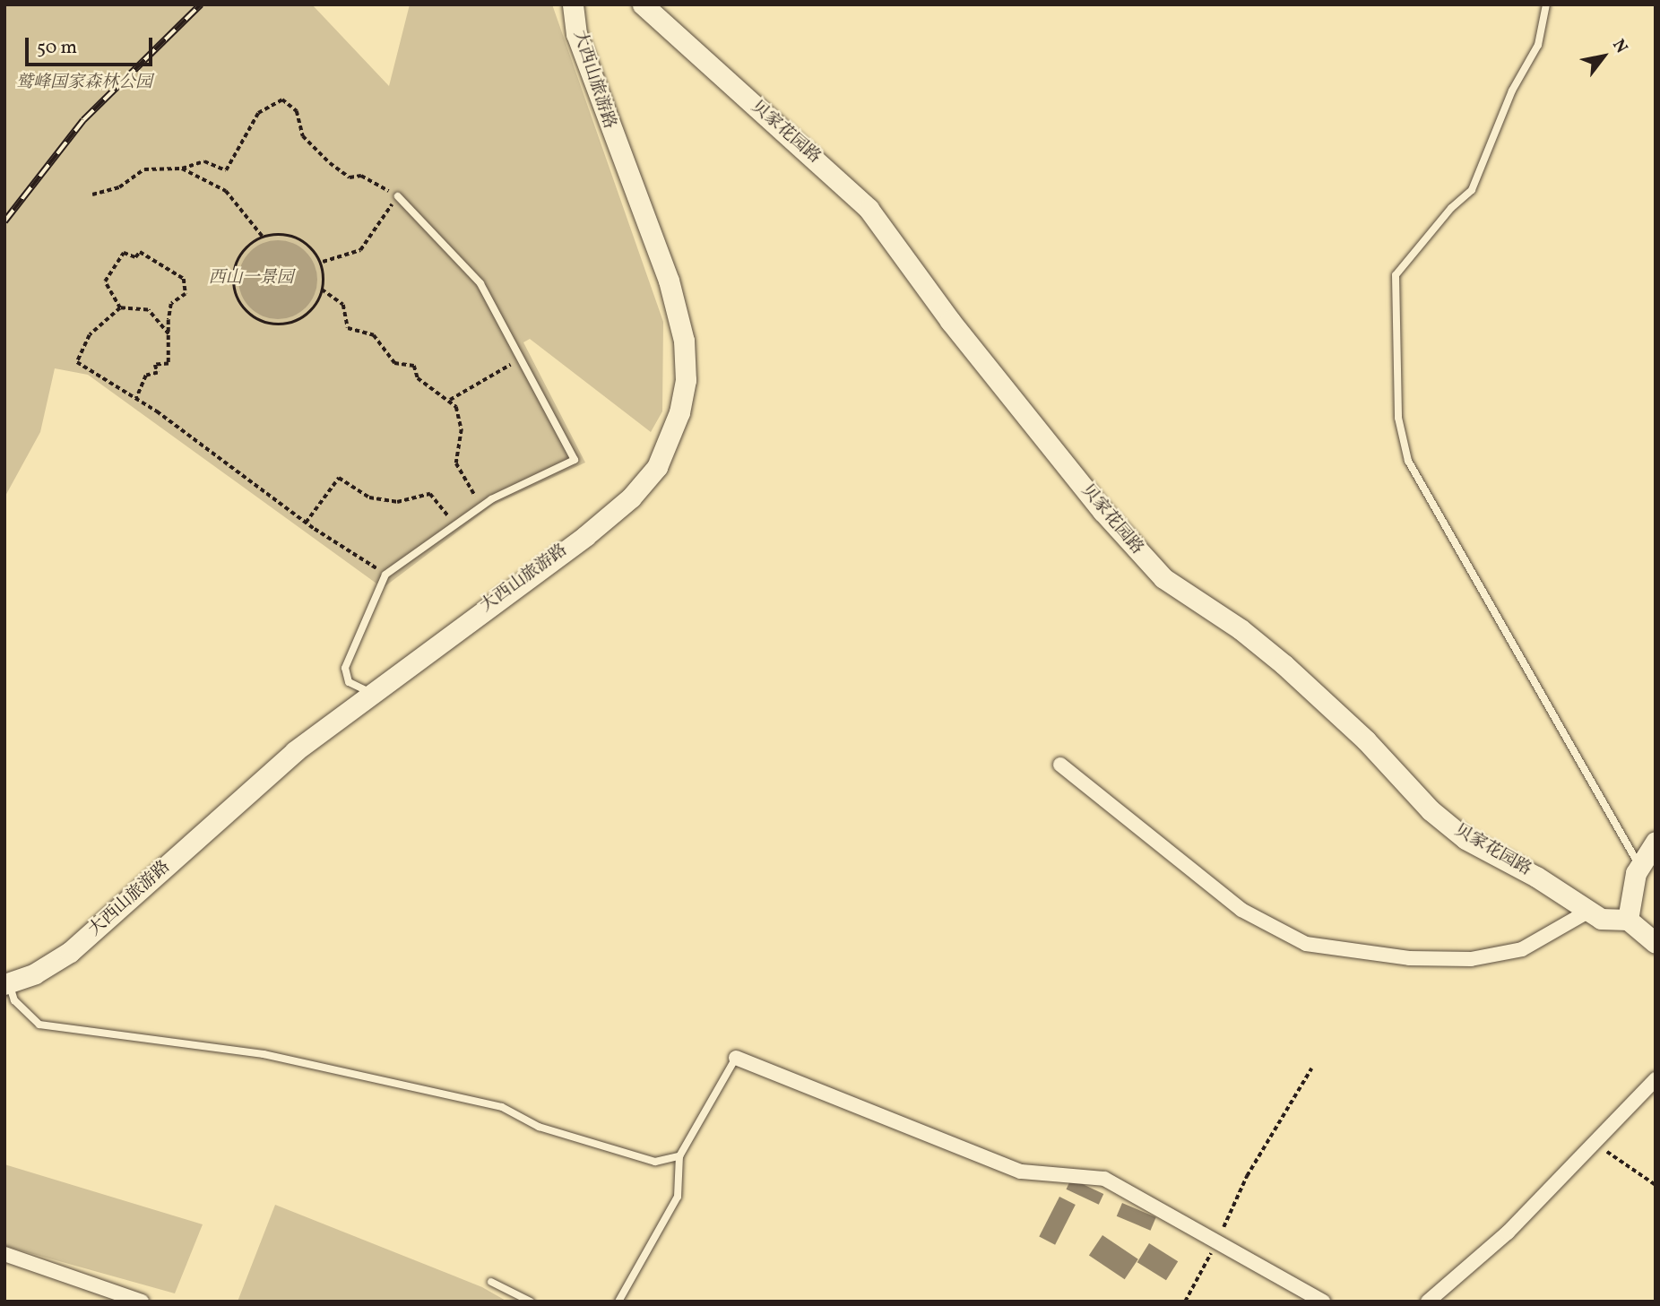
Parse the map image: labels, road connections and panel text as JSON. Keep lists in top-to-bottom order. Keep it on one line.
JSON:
{"streets":{"street":["大西山旅游路","贝家花园路"]},"parks":["鹫峰国家森林公园","西山一景园"],"scale_bar":"50 m","north":"top right"}
